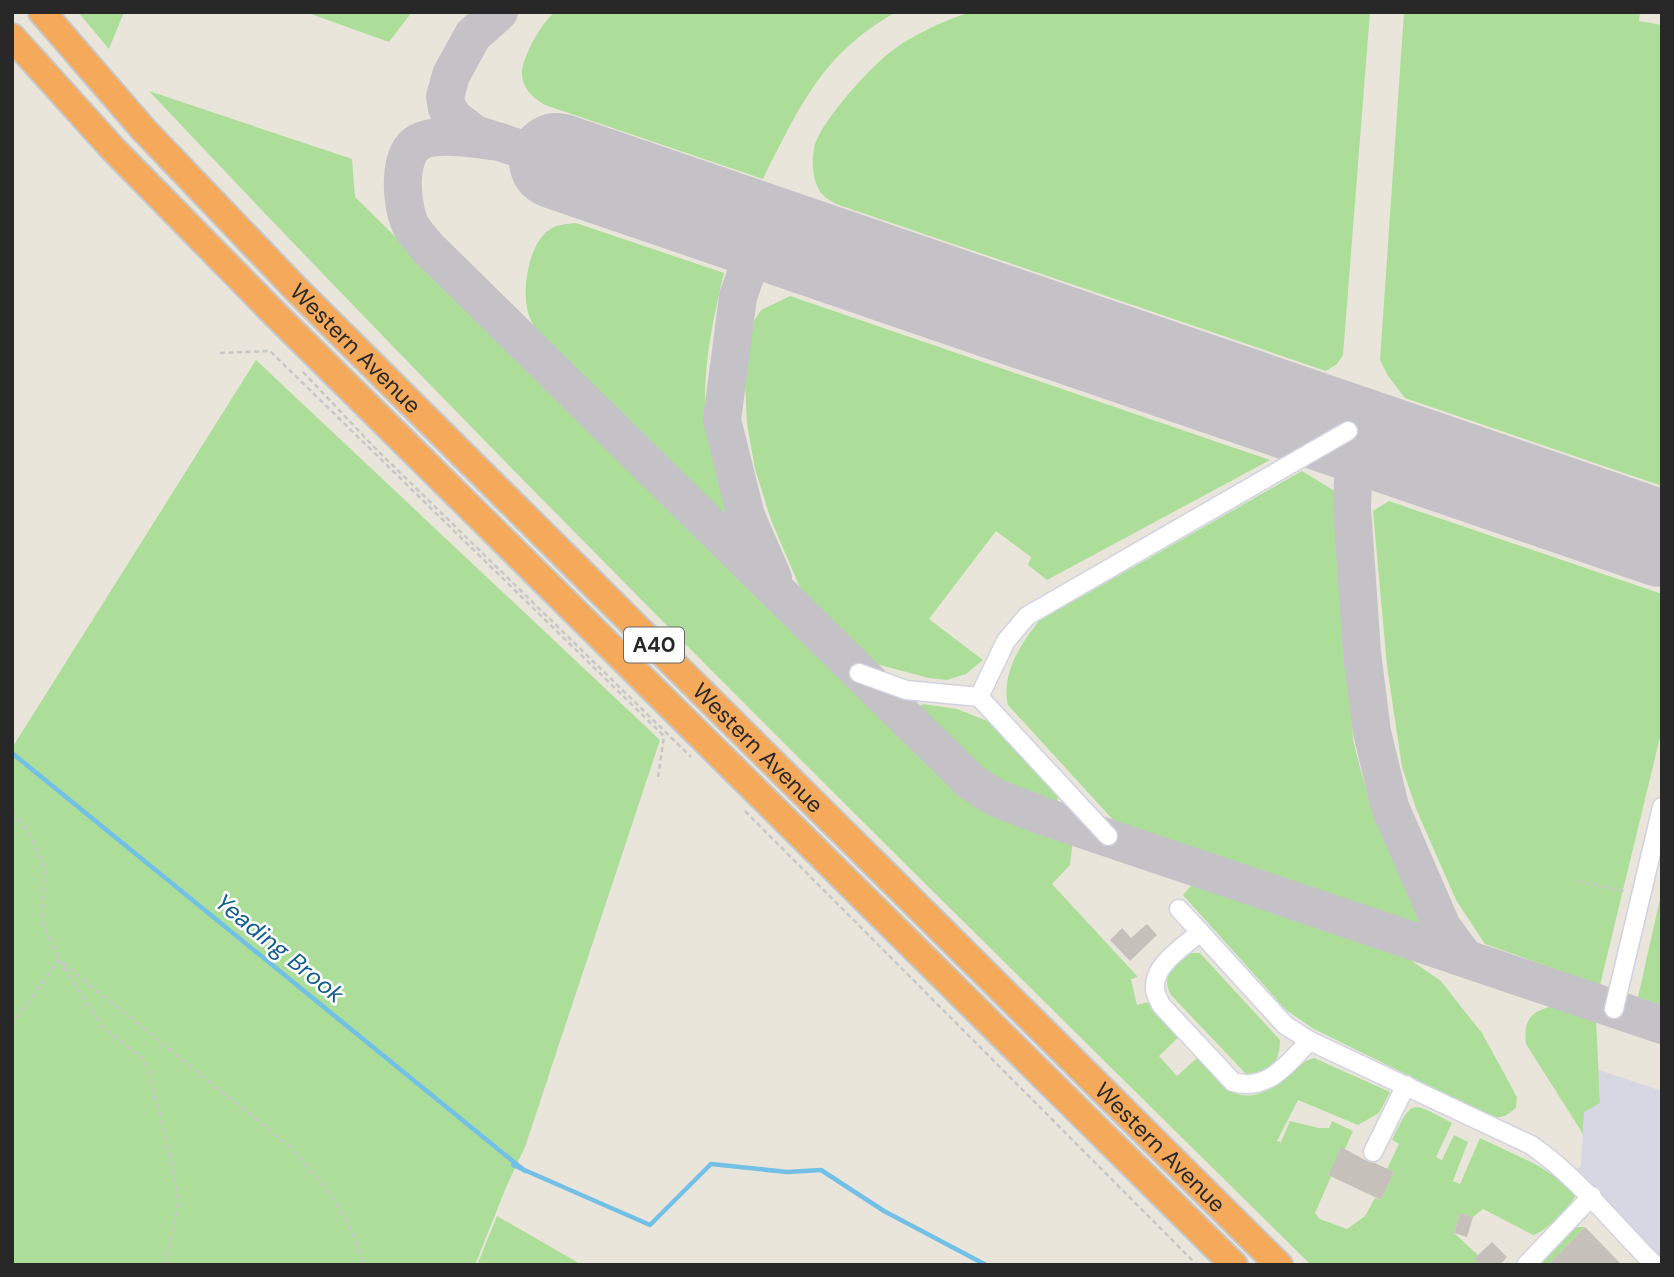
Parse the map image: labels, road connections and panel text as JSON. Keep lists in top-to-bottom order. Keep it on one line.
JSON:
{"streets":{"highway":["Western Avenue","A40"]},"water":["Yeading Brook"]}
